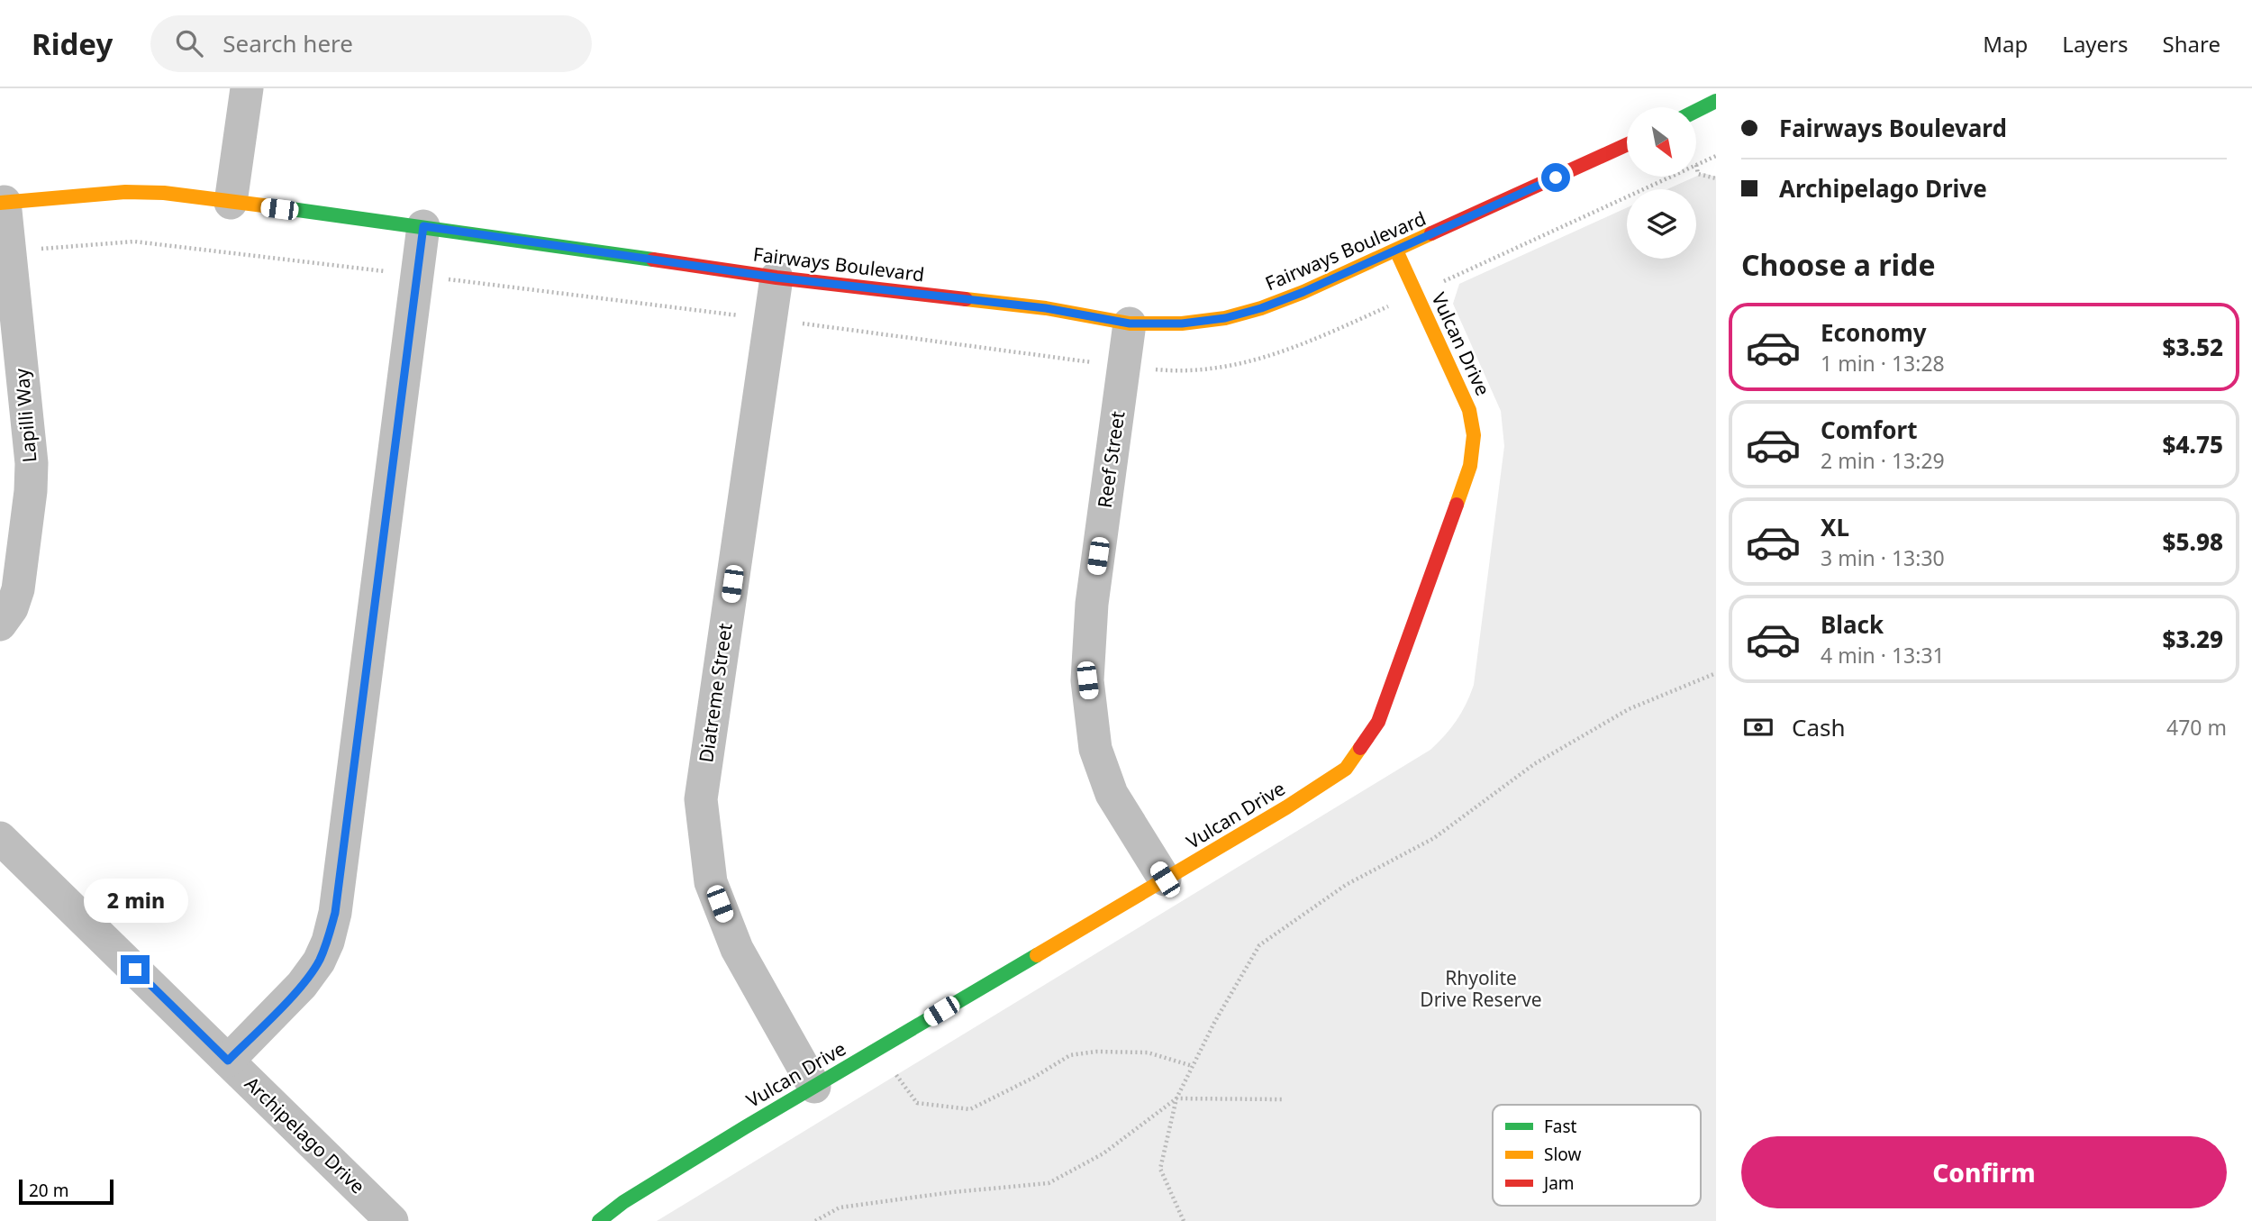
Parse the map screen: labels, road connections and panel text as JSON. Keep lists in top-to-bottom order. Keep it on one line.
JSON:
{"streets":{"street":["Fairways Boulevard","Vulcan Drive","Lapilli Way","Reef Street","Diatreme Street","Archipelago Drive"]},"crossings":[["Fairways Boulevard","Vulcan Drive"],["Fairways Boulevard","Lapilli Way"],["Fairways Boulevard","Reef Street"],["Fairways Boulevard","Diatreme Street"],["Vulcan Drive","Reef Street"],["Vulcan Drive","Diatreme Street"]],"parks":["Rhyolite Drive Reserve"],"legend":["Fast","Slow","Jam"],"scale_bar":"20 m","north":"bottom right","page":{"header":"Ridey","search":"Search here","nav":["Map","Layers","Share"],"banner":["Fairways Boulevard","Archipelago Drive"],"heading":"Choose a ride","list":[{"name":"Economy","note":"1 min · 13:28","value":"$3.52"},{"name":"Comfort","note":"2 min · 13:29","value":"$4.75"},{"name":"XL","note":"3 min · 13:30","value":"$5.98"},{"name":"Black","note":"4 min · 13:31","value":"$3.29"}],"pay":["Cash","470 m"],"bubble":"2 min","buttons":"Confirm","scale":"20 m"}}
